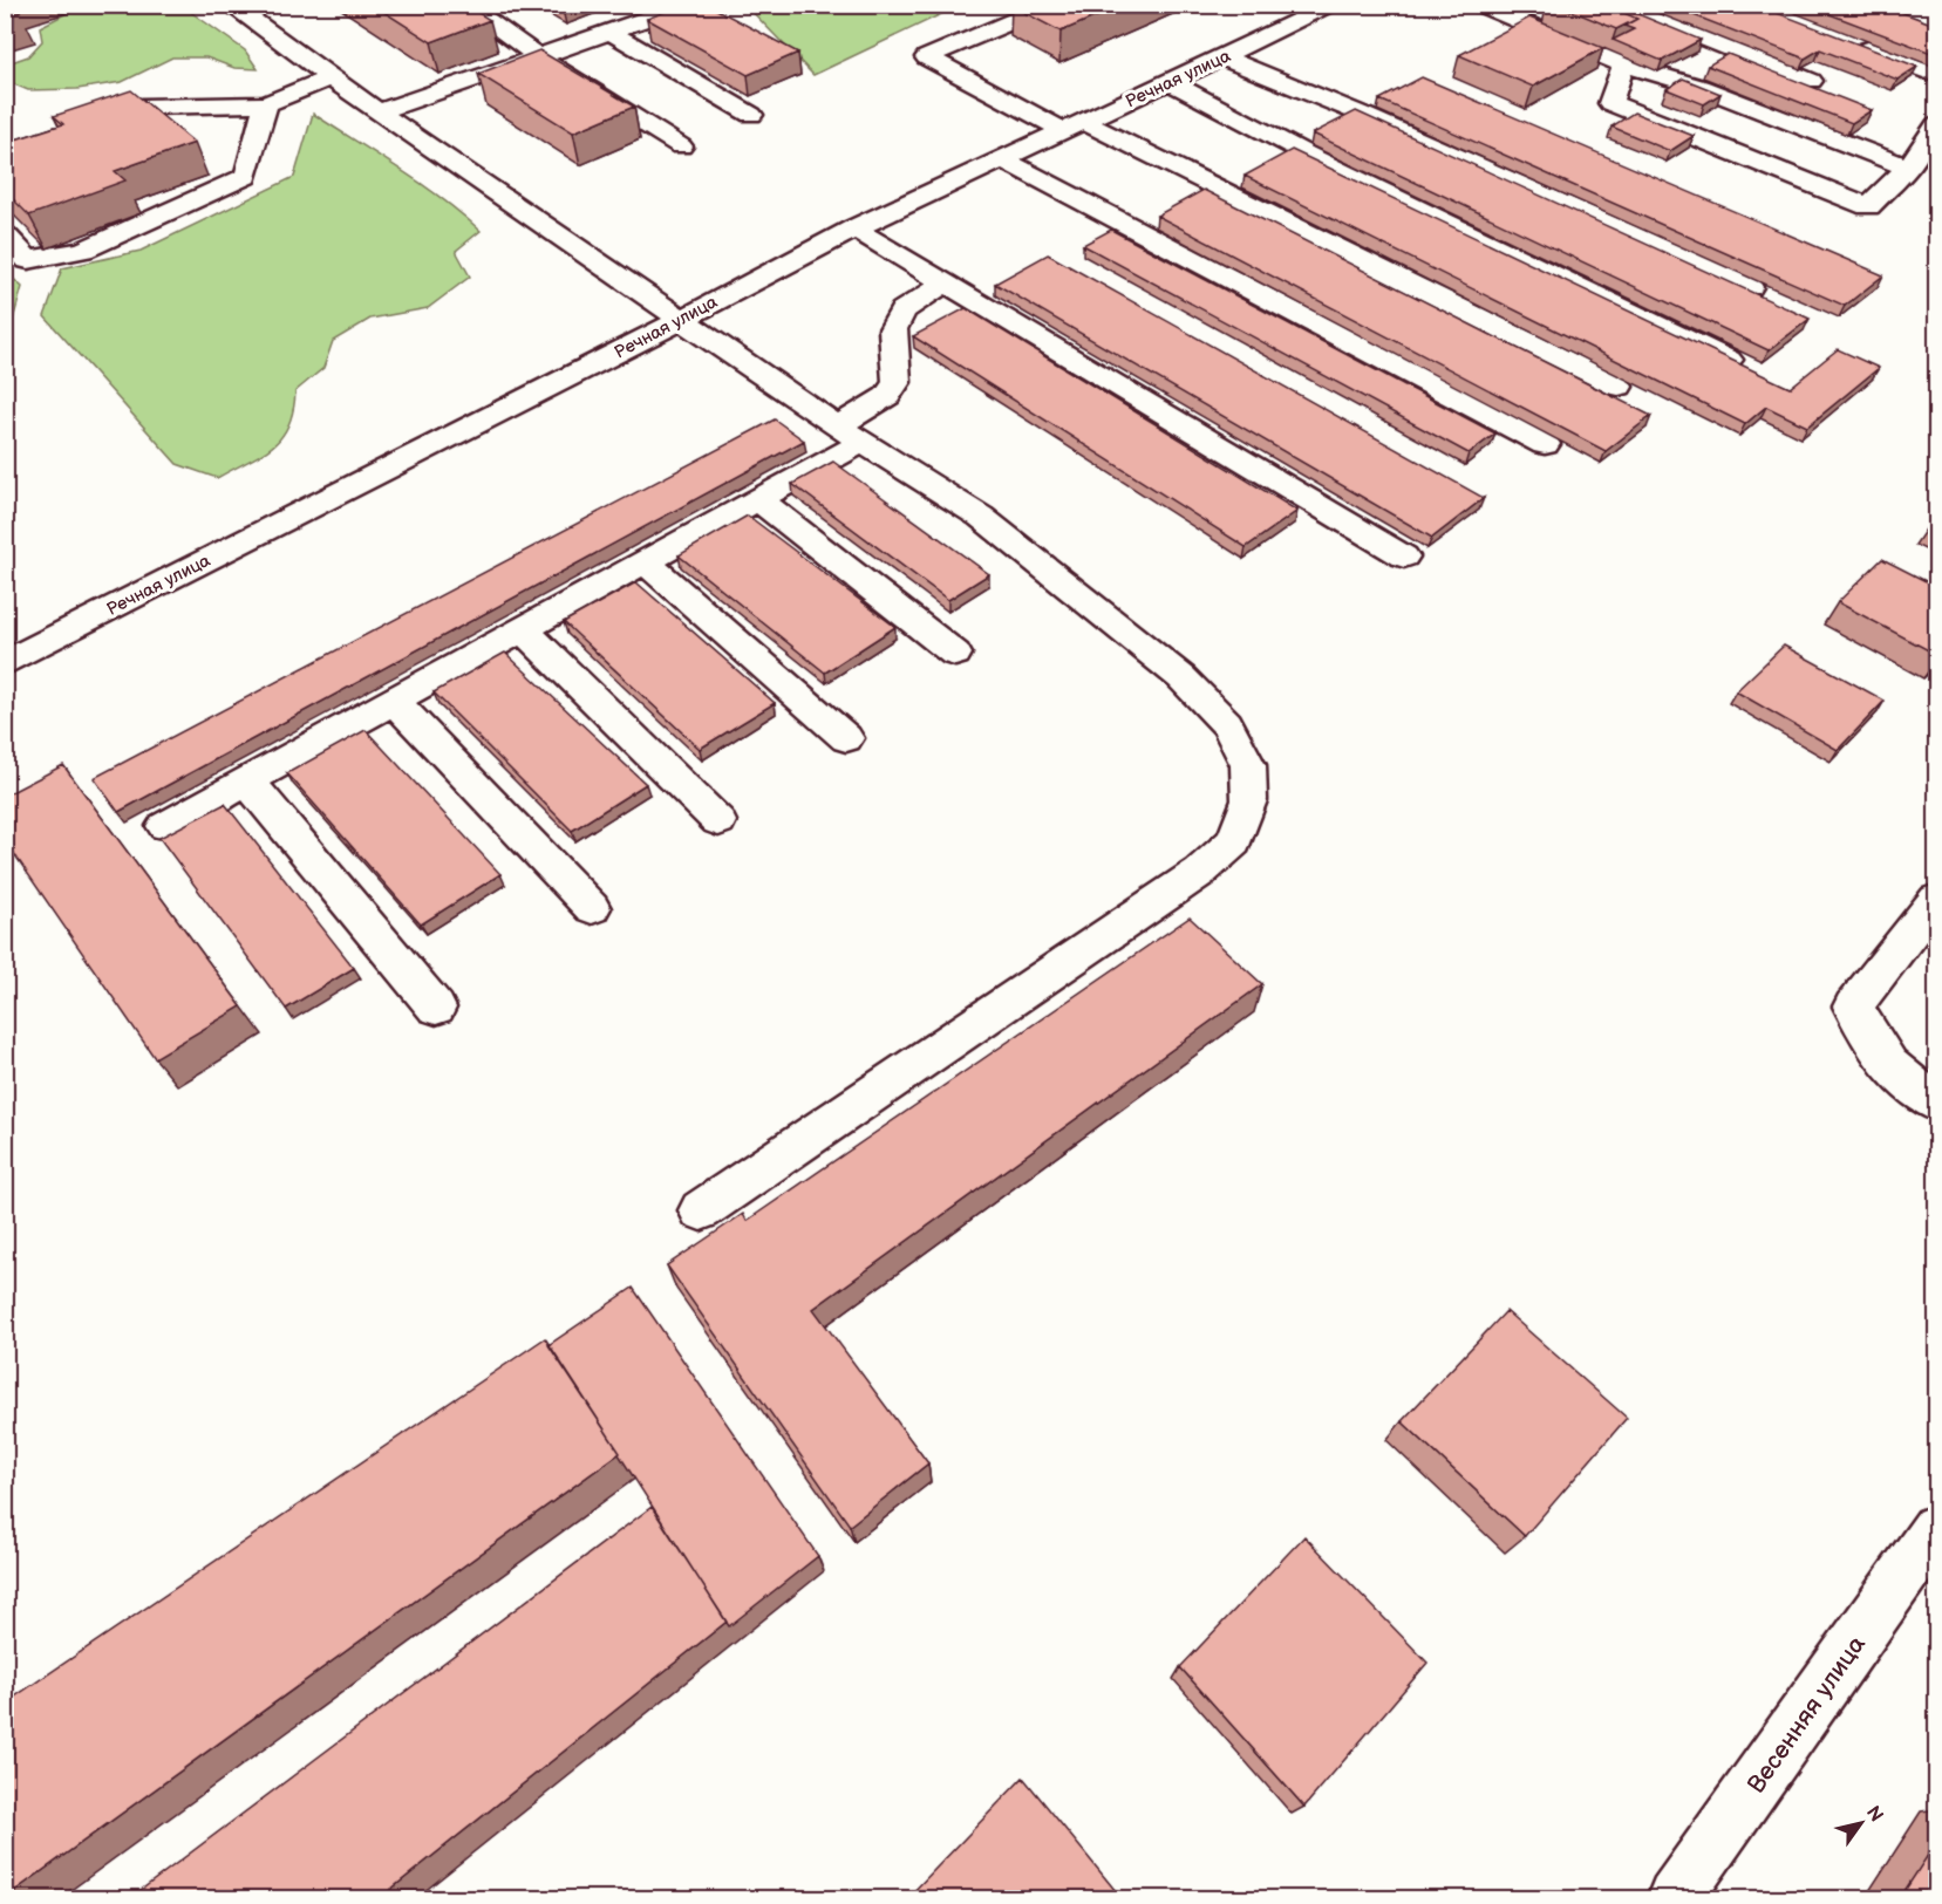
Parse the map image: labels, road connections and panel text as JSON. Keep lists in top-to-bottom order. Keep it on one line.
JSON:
{"streets":{"street":["Речная улица","Весенняя улица"]},"north":"top right"}
